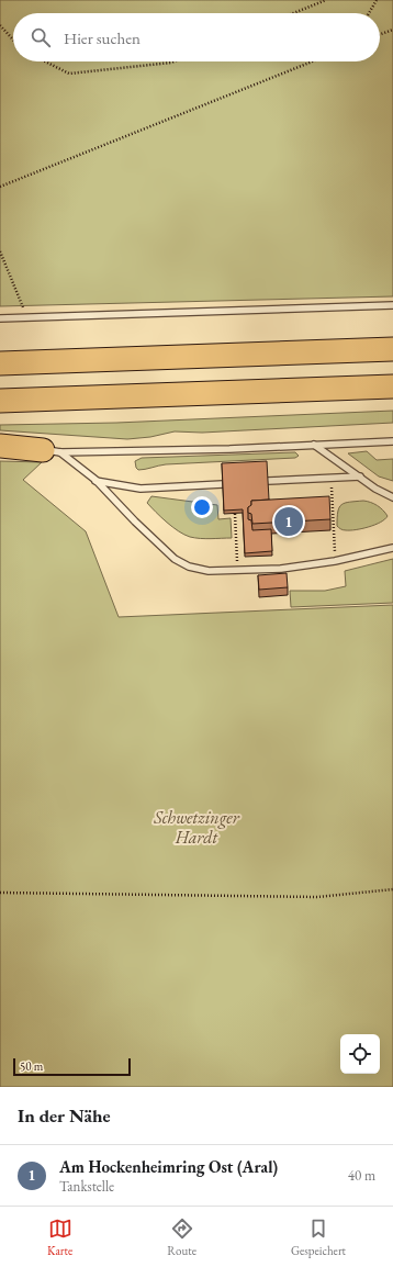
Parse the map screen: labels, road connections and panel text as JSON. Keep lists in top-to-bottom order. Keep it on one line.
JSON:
{"parks":["Schwetzinger Hardt"],"scale_bar":"50 m","page":{"search":"Hier suchen","pins":"1","scale":"50 m","heading":"In der Nähe","list":[{"mark":"1","name":"Am Hockenheimring Ost (Aral)","note":"Tankstelle","value":"40 m"}],"nav":["Karte","Route","Gespeichert"]}}
